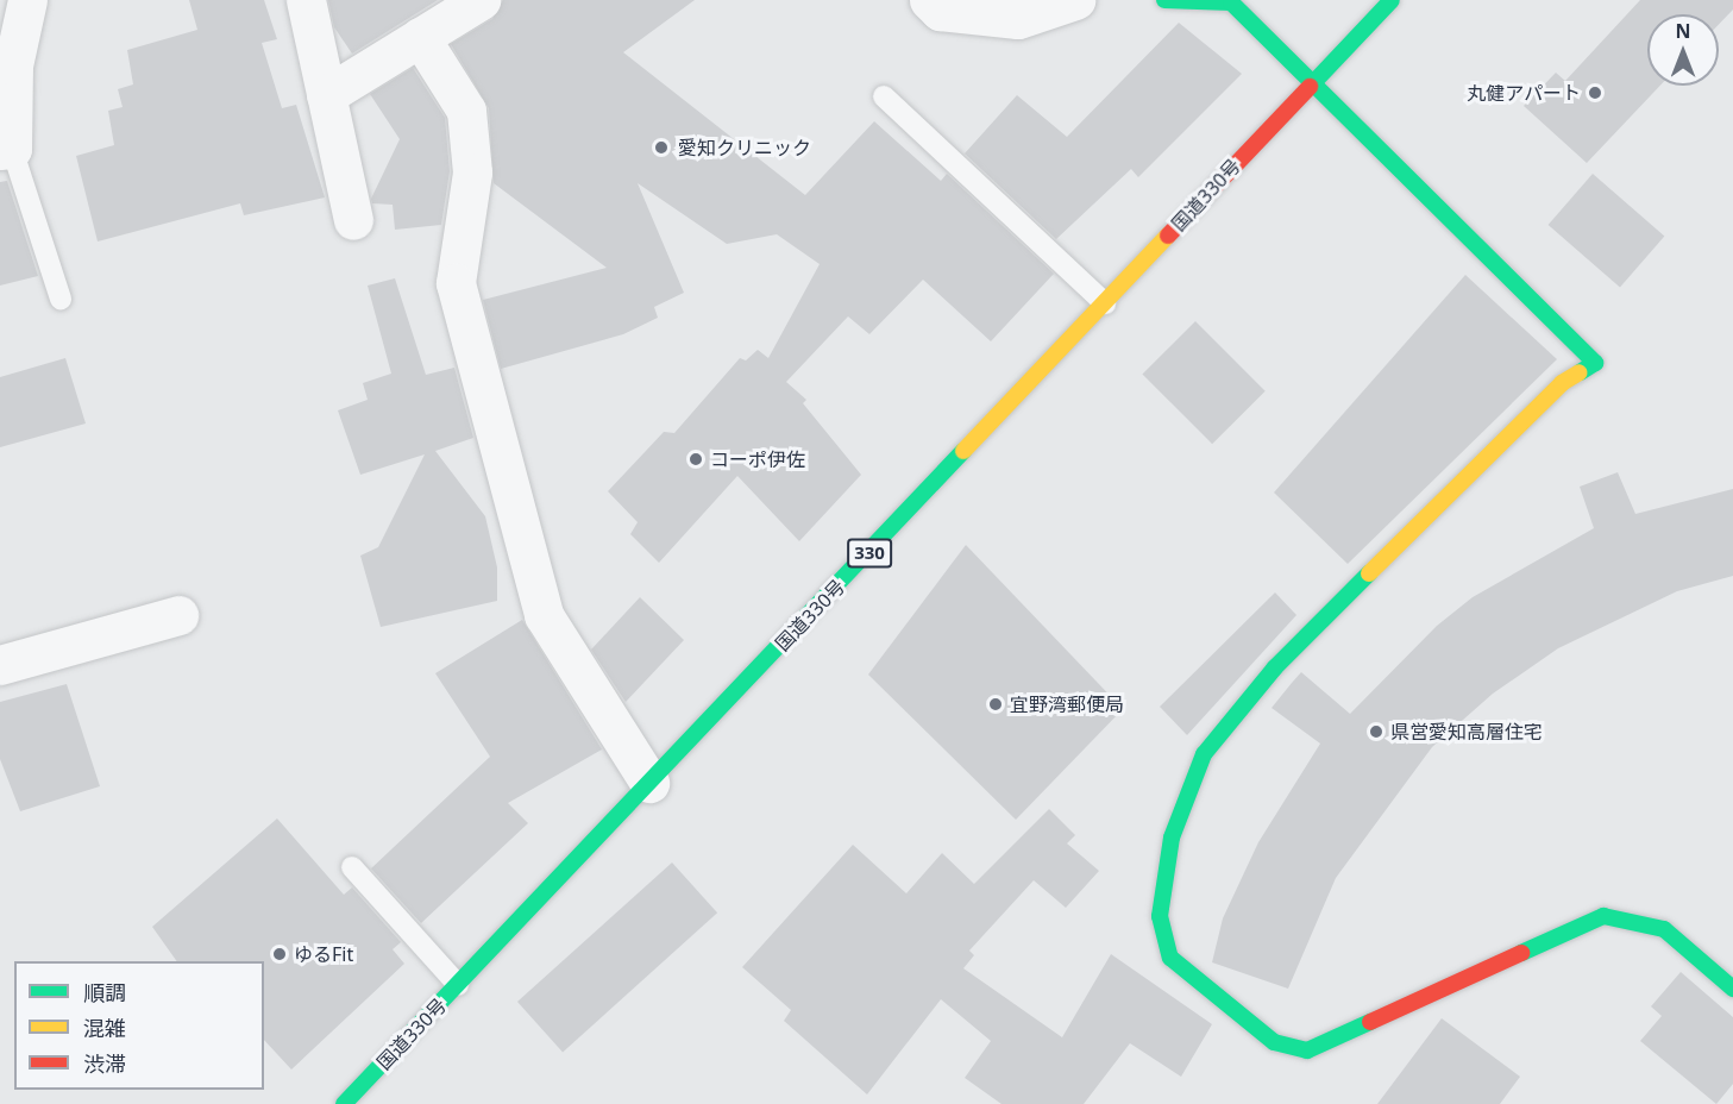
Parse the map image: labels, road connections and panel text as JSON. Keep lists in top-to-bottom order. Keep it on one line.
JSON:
{"streets":{"main road":["国道330号","330"]},"places":["丸健アパート","愛知クリニック","コーポ伊佐","宜野湾郵便局","県営愛知高層住宅","ゆるFit"],"legend":["順調","混雑","渋滞"],"north":"top"}
